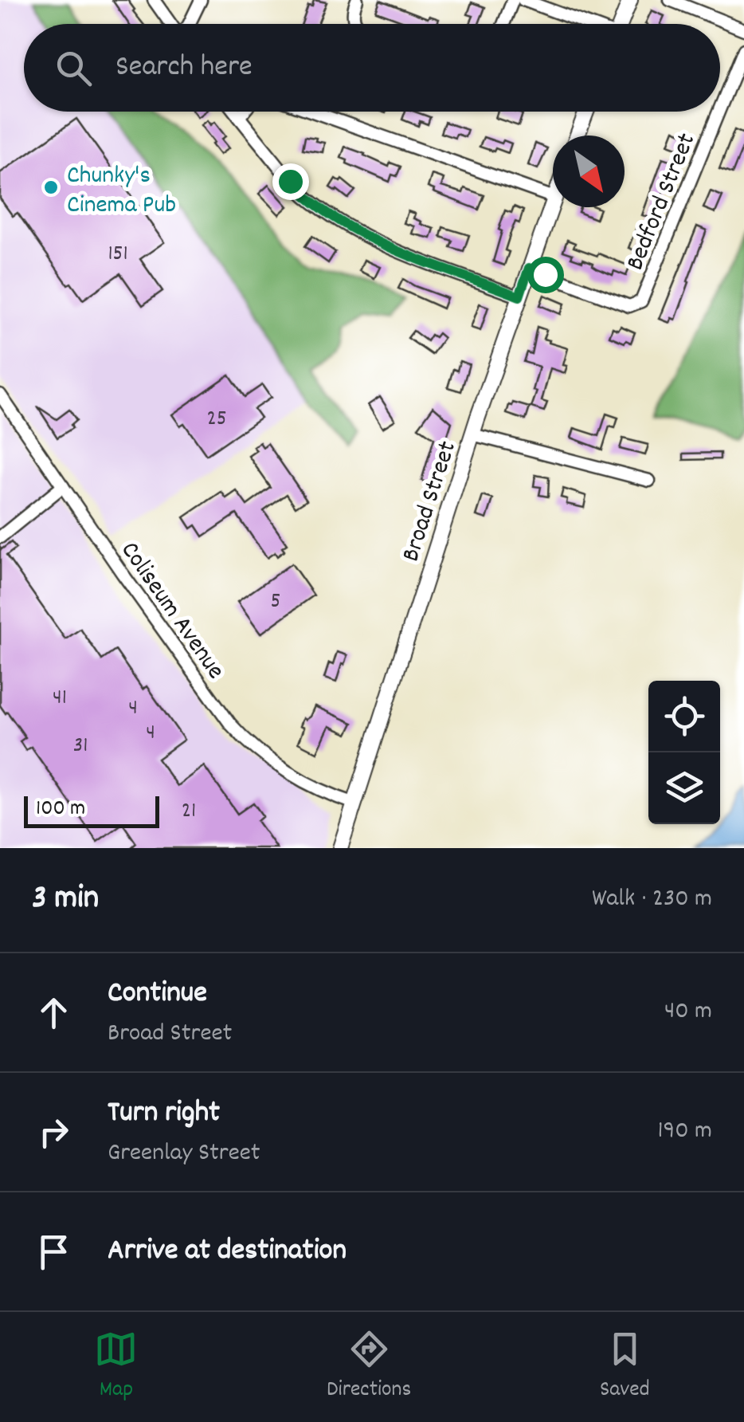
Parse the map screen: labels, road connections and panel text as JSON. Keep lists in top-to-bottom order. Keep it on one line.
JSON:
{"streets":{"main road":["Broad Street"],"street":["Bedford Street","Coliseum Avenue"]},"crossings":[["Bedford Street","Broad Street"],["Broad Street","Coliseum Avenue"]],"places":["Chunky's Cinema Pub"],"house_numbers":["151","25","5","41","4","4","31","21"],"scale_bar":"100 m","north":"bottom right","page":{"search":"Search here","scale":"100 m","heading":["3 min","Walk · 230 m"],"list":[["Continue","Broad Street","40 m"],["Turn right","Greenlay Street","190 m"],"Arrive at destination"],"nav":["Map","Directions","Saved"]}}
